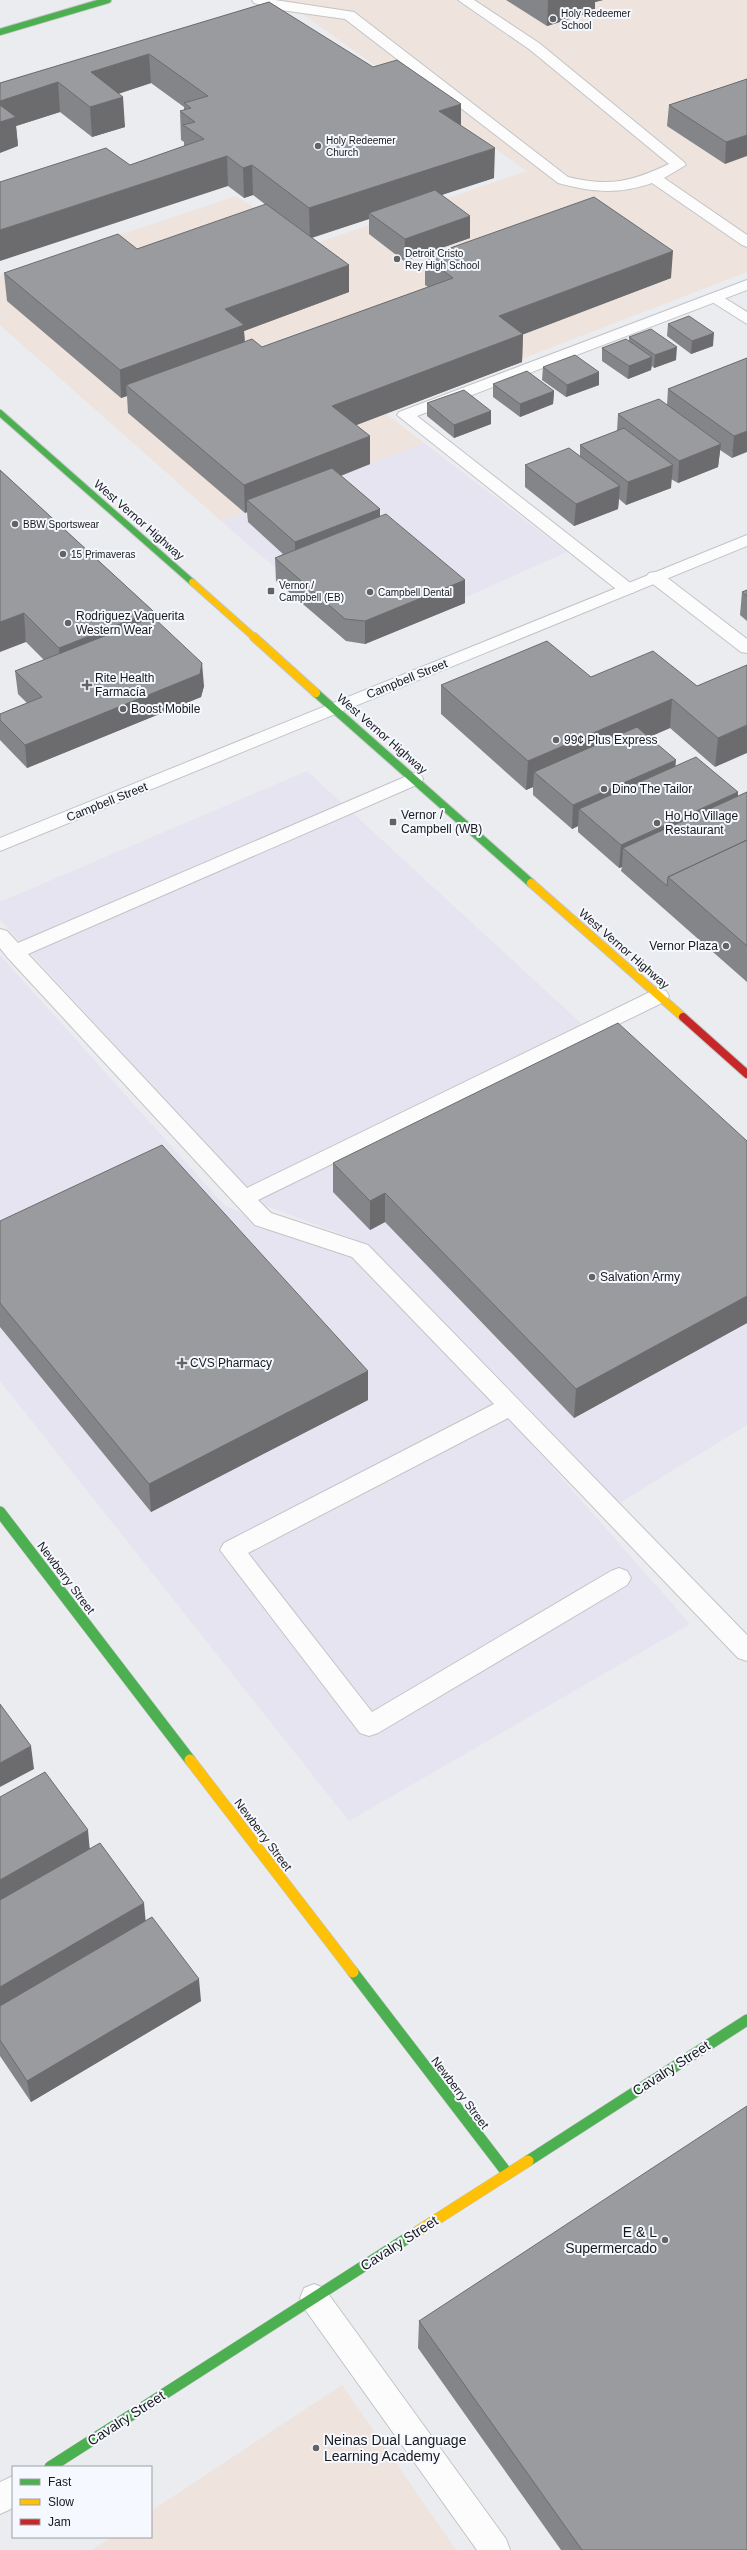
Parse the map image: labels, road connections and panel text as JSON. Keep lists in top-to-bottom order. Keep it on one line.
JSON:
{"streets":{"street":["West Vernor Highway","Campbell Street","Newberry Street","Cavalry Street"]},"crossings":[["West Vernor Highway","Campbell Street"],["Newberry Street","Cavalry Street"]],"places":{"other":["Holy Redeemer School","Holy Redeemer Church","Detroit Cristo Rey High School","BBW Sportswear","15 Primaveras","Campbell Dental","Rodriguez Vaquerita Western Wear","Boost Mobile","99¢ Plus Express","Dino The Tailor","Ho Ho Village Restaurant","Vernor Plaza","Salvation Army","E & L Supermercado","Neinas Dual Language Learning Academy"],"transit":["Vernor / Campbell (EB)","Vernor / Campbell (WB)"],"health":["Rite Health Farmacía","CVS Pharmacy"]},"legend":["Fast","Slow","Jam"]}
